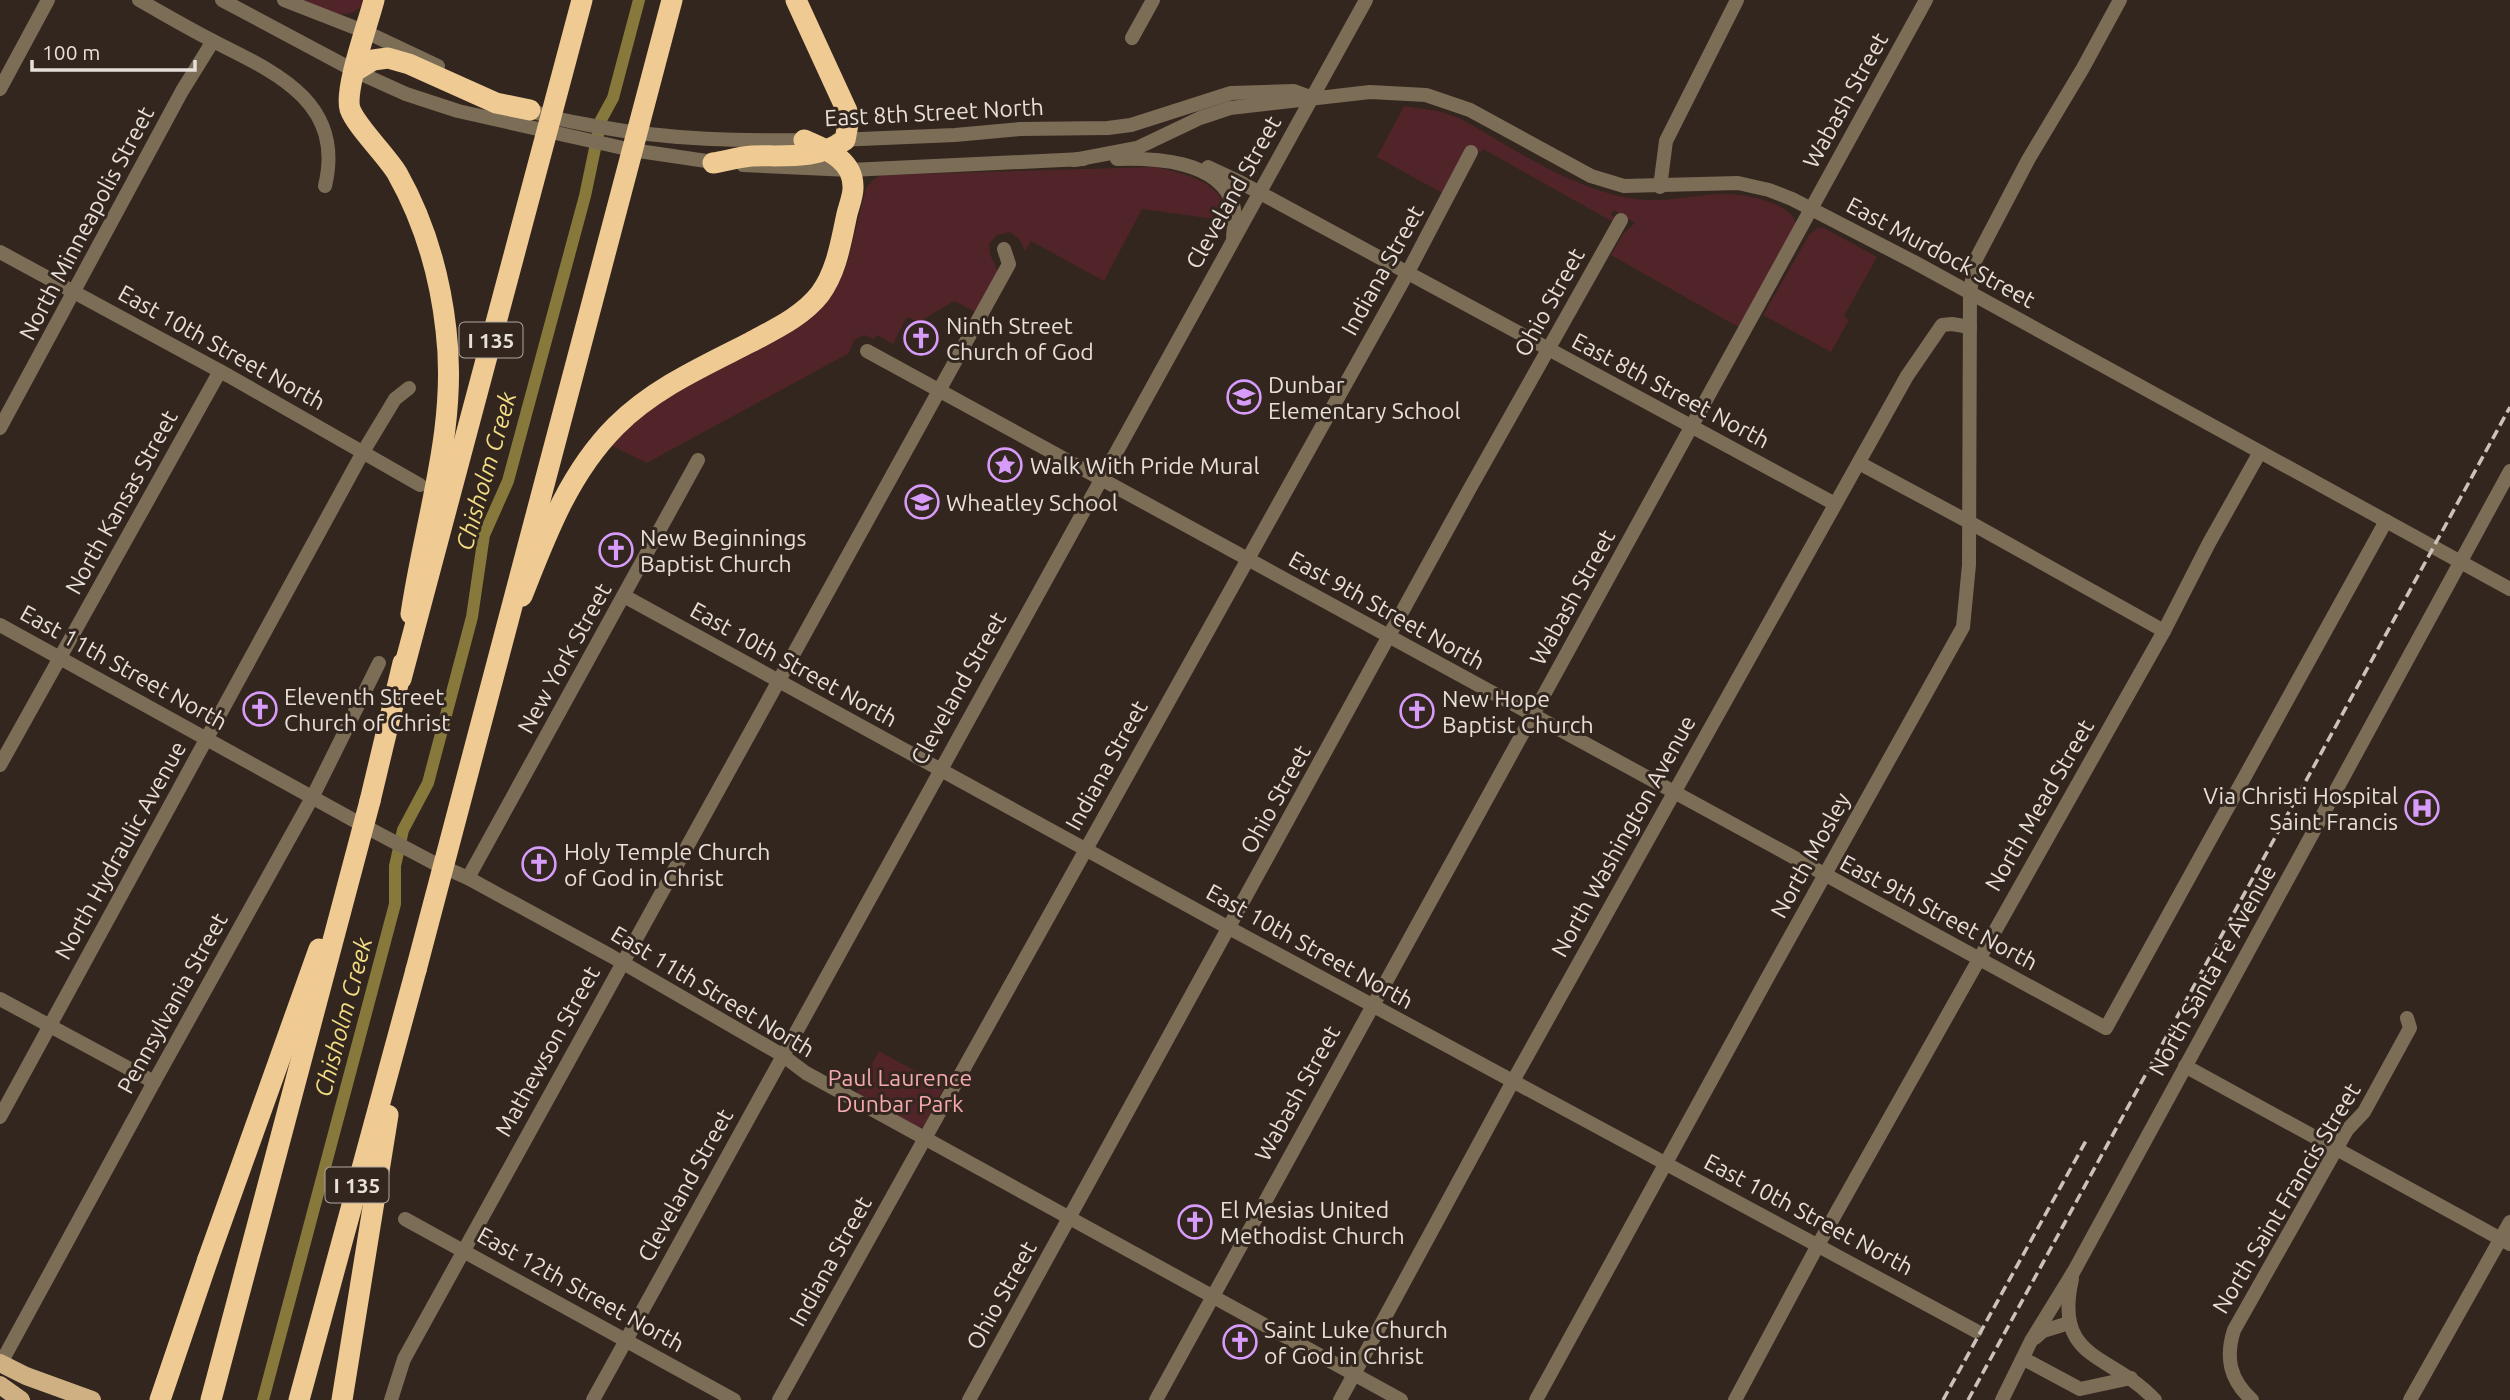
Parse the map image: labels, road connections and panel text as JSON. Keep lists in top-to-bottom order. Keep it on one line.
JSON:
{"streets":{"highway":["I 135"],"street":["Wabash Street","East 8th Street North","Cleveland Street","North Minneapolis Street","East Murdock Street","Indiana Street","Ohio Street","East 10th Street North","North Kansas Street","East 9th Street North","New York Street","East 11th Street North","North Mead Street","North Washington Avenue","North Hydraulic Avenue","North Mosley","North Santa Fe Avenue","Pennsylvania Street","Mathewson Street","North Saint Francis Street","East 12th Street North"]},"crossings":[["Wabash Street","East 8th Street North"],["Wabash Street","East Murdock Street"],["Wabash Street","East 10th Street North"],["Wabash Street","East 9th Street North"],["Wabash Street","East 11th Street North"],["East 8th Street North","Cleveland Street"],["East 8th Street North","East Murdock Street"],["East 8th Street North","Indiana Street"],["East 8th Street North","Ohio Street"],["East 8th Street North","North Washington Avenue"],["Cleveland Street","East Murdock Street"],["Cleveland Street","East 10th Street North"],["Cleveland Street","East 9th Street North"],["Cleveland Street","East 11th Street North"],["Cleveland Street","East 12th Street North"],["North Minneapolis Street","East 10th Street North"],["East Murdock Street","East 9th Street North"],["East Murdock Street","North Mead Street"],["East Murdock Street","North Mosley"],["East Murdock Street","North Santa Fe Avenue"],["Indiana Street","East 10th Street North"],["Indiana Street","East 9th Street North"],["Indiana Street","East 11th Street North"],["Ohio Street","East 10th Street North"],["Ohio Street","East 9th Street North"],["Ohio Street","East 11th Street North"],["East 10th Street North","North Kansas Street"],["East 10th Street North","New York Street"],["East 10th Street North","North Mead Street"],["East 10th Street North","North Washington Avenue"],["East 10th Street North","North Hydraulic Avenue"],["East 10th Street North","North Mosley"],["East 10th Street North","Mathewson Street"],["North Kansas Street","East 11th Street North"],["East 9th Street North","North Mead Street"],["East 9th Street North","North Washington Avenue"],["East 9th Street North","North Mosley"],["East 9th Street North","Mathewson Street"],["New York Street","East 11th Street North"],["East 11th Street North","North Washington Avenue"],["East 11th Street North","North Hydraulic Avenue"],["East 11th Street North","Pennsylvania Street"],["East 11th Street North","Mathewson Street"],["North Washington Avenue","North Mosley"],["Mathewson Street","East 12th Street North"]],"water":["Chisholm Creek"],"parks":["Paul Laurence Dunbar Park"],"places":{"church":["Ninth Street Church of God","New Beginnings Baptist Church","Eleventh Street Church of Christ","New Hope Baptist Church","Holy Temple Church of God in Christ","El Mesias United Methodist Church","Saint Luke Church of God in Christ"],"school or university":["Dunbar Elementary School","Wheatley School"],"place":["Walk With Pride Mural"],"hospital":["Via Christi Hospital Saint Francis"]},"scale_bar":"100 m"}
